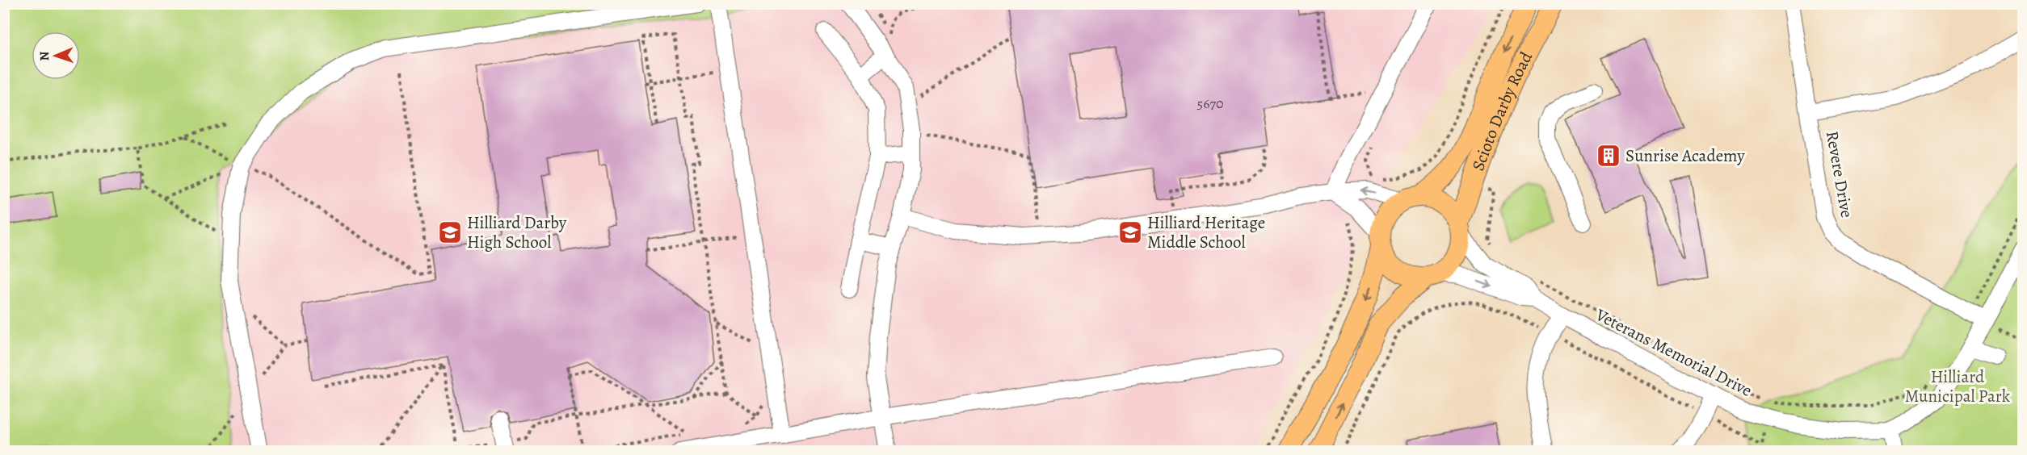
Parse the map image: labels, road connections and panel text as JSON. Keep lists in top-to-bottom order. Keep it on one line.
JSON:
{"streets":{"main road":["Scioto Darby Road"],"street":["Revere Drive","Veterans Memorial Drive"]},"crossings":[["Scioto Darby Road","Veterans Memorial Drive"],["Revere Drive","Veterans Memorial Drive"]],"parks":["Hilliard Municipal Park"],"places":{"building":["Sunrise Academy"],"school or university":["Hilliard Darby High School","Hilliard Heritage Middle School"]},"house_numbers":["5670"],"north":"left"}
